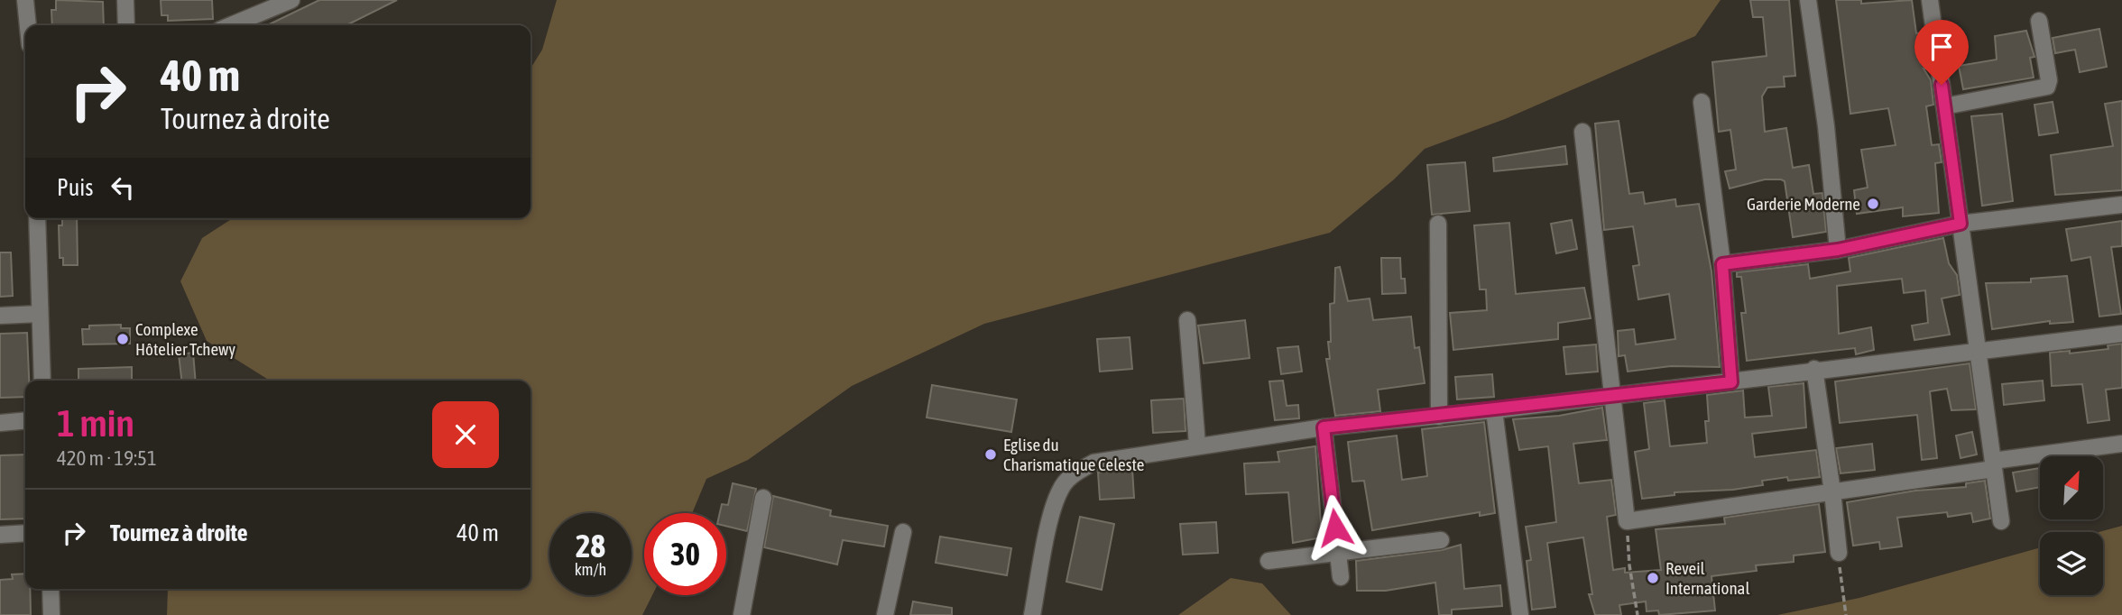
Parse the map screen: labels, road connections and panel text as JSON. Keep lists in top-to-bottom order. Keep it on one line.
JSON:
{"places":["Garderie Moderne","Complexe Hôtelier Tchewy","Eglise du Charismatique Celeste","Reveil International"],"north":"top right","page":{"turn":["40 m","Tournez à droite"],"then":"Puis","heading":["1 min","420 m · 19:51"],"list":[{"name":"Tournez à droite","value":"40 m"}],"speed":"28 km/h","limit":"30"}}
